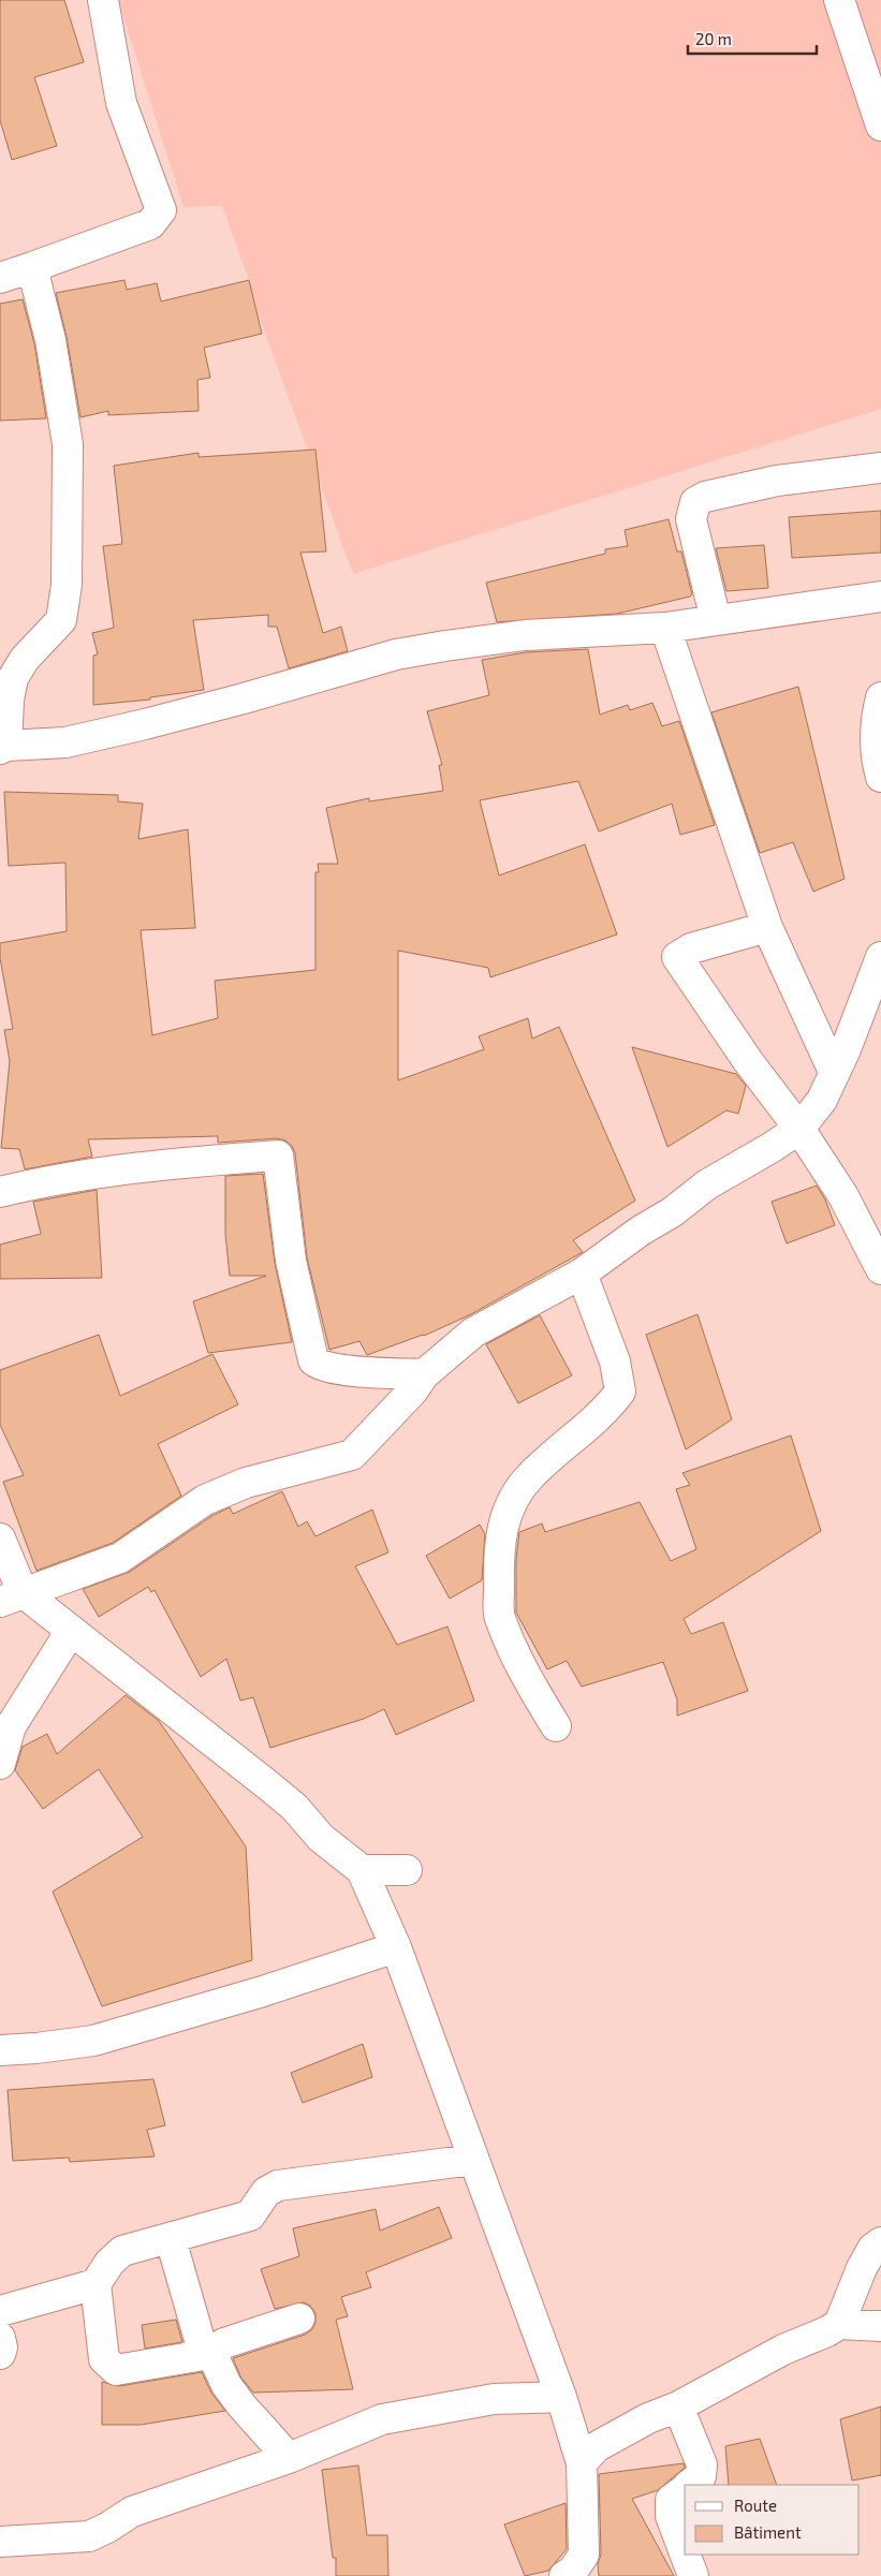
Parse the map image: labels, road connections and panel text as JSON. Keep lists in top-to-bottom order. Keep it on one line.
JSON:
{"legend":["Route","Bâtiment"],"scale_bar":"20 m"}
